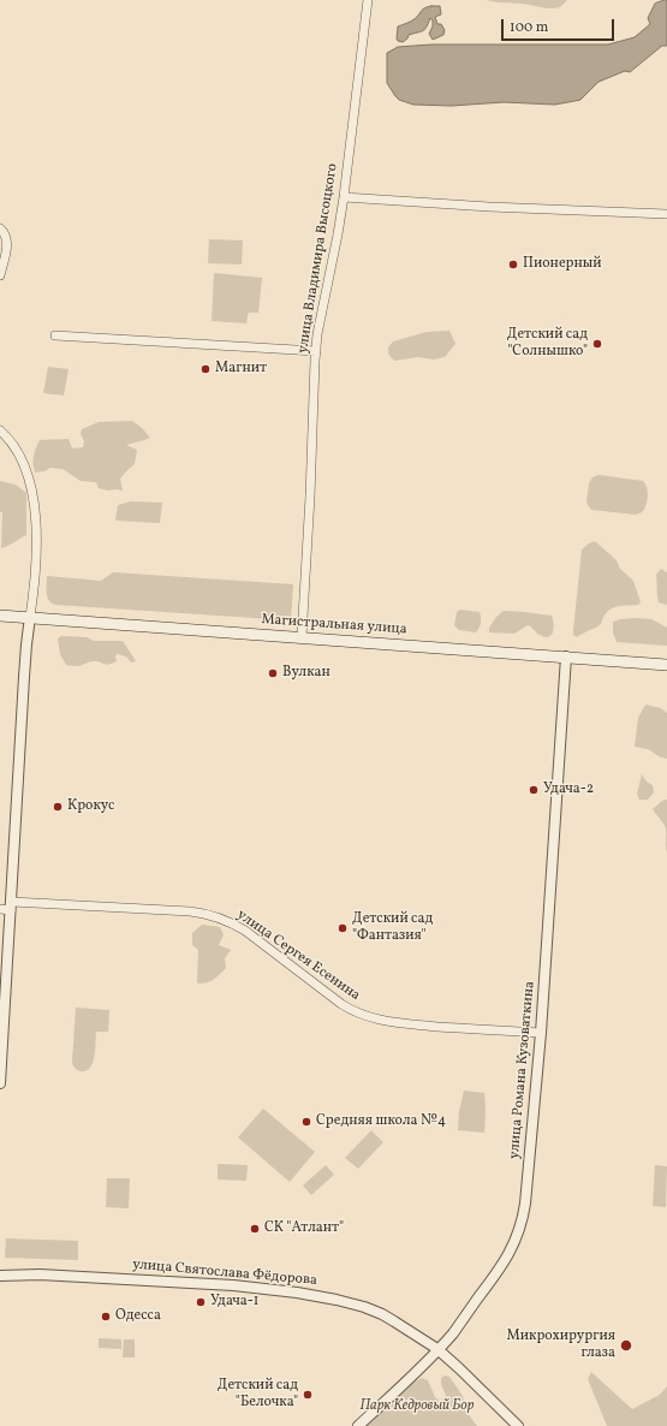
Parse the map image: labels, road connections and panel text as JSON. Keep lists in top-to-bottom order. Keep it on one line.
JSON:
{"streets":{"main road":["Магистральная улица"],"street":["улица Владимира Высоцкого","улица Сергея Есенина","улица Романа Кузоваткина","улица Святослава Фёдорова"]},"crossings":[["улица Владимира Высоцкого","Магистральная улица"],["Магистральная улица","улица Романа Кузоваткина"],["улица Сергея Есенина","улица Романа Кузоваткина"],["улица Романа Кузоваткина","улица Святослава Фёдорова"]],"parks":["Парк Кедровый Бор"],"places":["Пионерный","Детский сад \"Солнышко\"","Магнит","Вулкан","Удача-2","Крокус","Детский сад \"Фантазия\"","Средняя школа №4","СК \"Атлант\"","Удача-1","Одесса","Микрохирургия глаза","Детский сад \"Белочка\""],"scale_bar":"100 m"}
